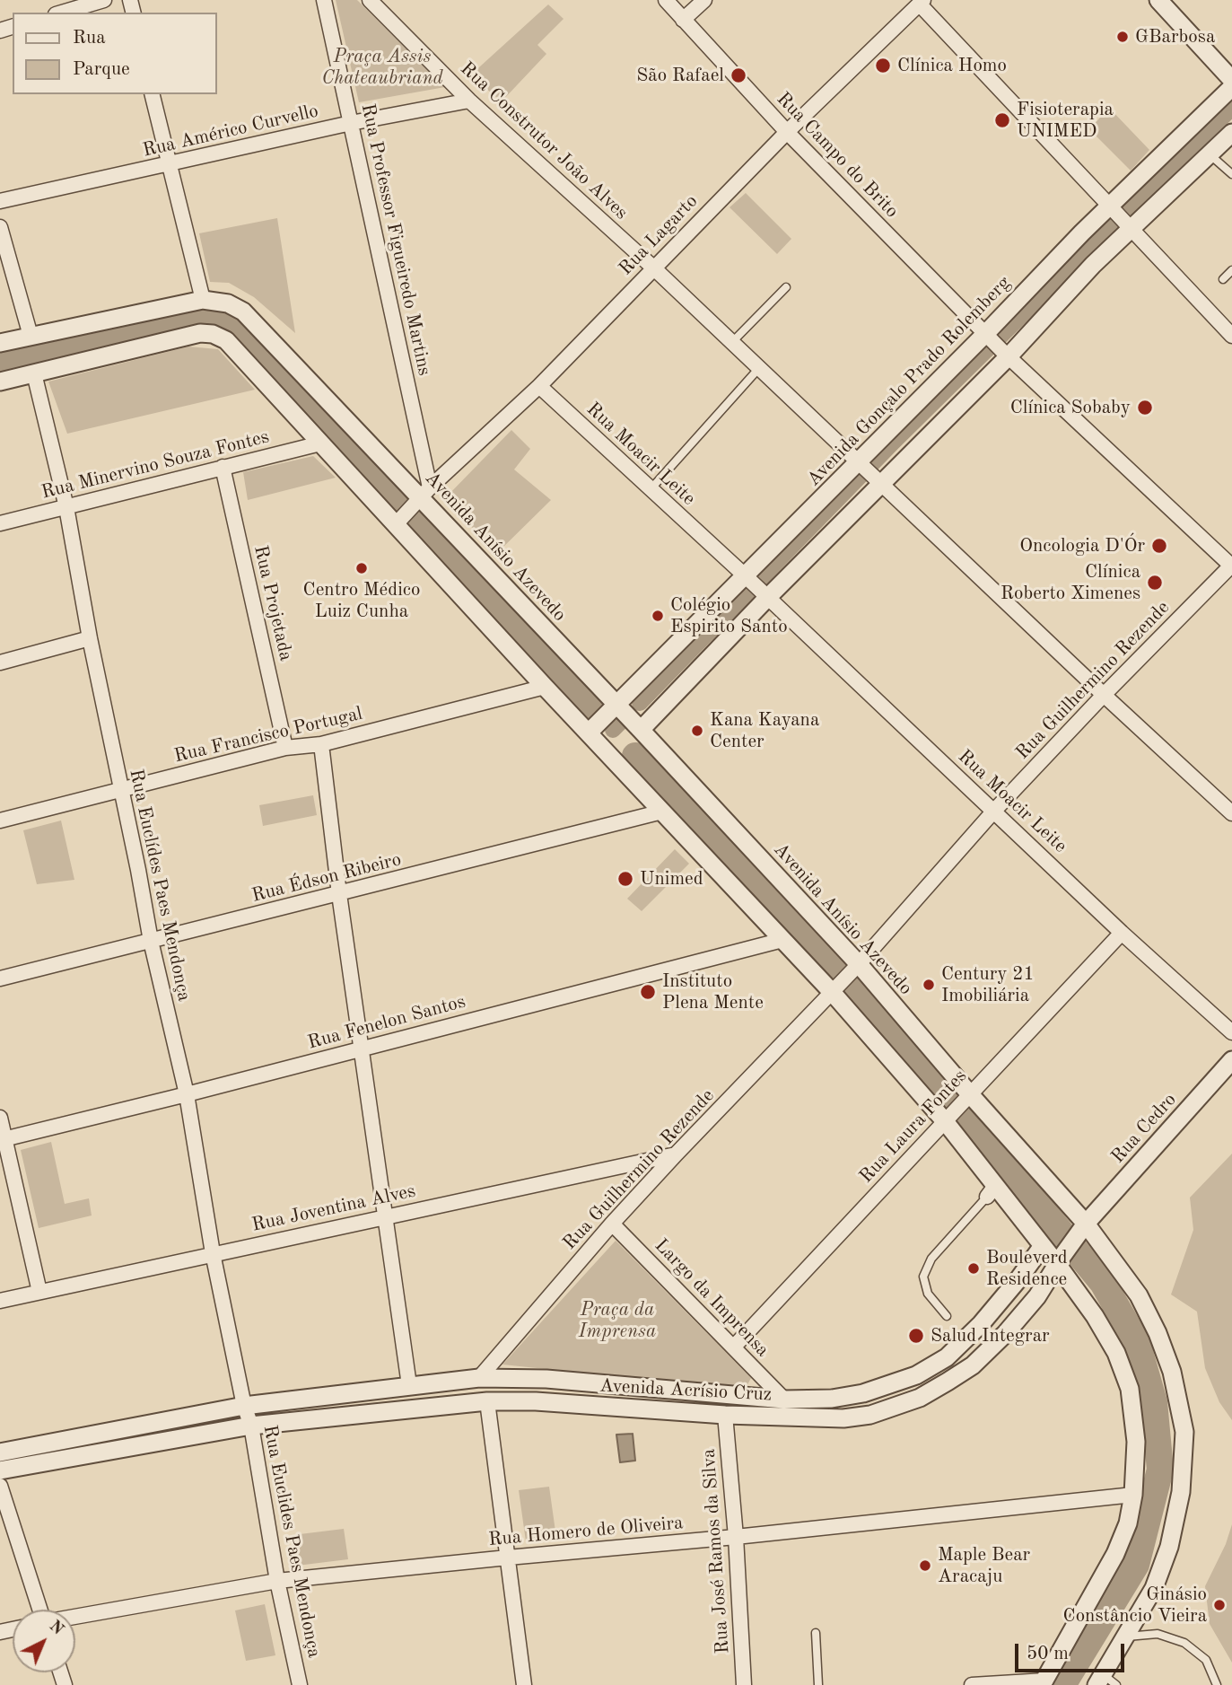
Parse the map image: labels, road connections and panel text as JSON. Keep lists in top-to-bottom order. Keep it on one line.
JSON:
{"streets":{"street":["Rua Américo Curvello","Rua Construtor João Alves","Rua Campo do Brito","Rua Lagarto","Rua Professor Figueiredo Martins","Avenida Gonçalo Prado Rolemberg","Rua Moacir Leite","Rua Minervino Souza Fontes","Avenida Anísio Azevedo","Rua Projetada","Rua Guilhermino Rezende","Rua Francisco Portugal","Rua Édson Ribeiro","Rua Euclídes Paes Mendonça","Rua Fenelon Santos","Rua Laura Fontes","Rua Cedro","Rua Joventina Alves","Largo da Imprensa","Avenida Acrísio Cruz","Rua Homero de Oliveira","Rua Euclides Paes Mendonça","Rua José Ramos da Silva"]},"crossings":[["Rua Américo Curvello","Rua Construtor João Alves"],["Rua Américo Curvello","Rua Professor Figueiredo Martins"],["Rua Construtor João Alves","Rua Lagarto"],["Rua Construtor João Alves","Avenida Gonçalo Prado Rolemberg"],["Rua Construtor João Alves","Rua Guilhermino Rezende"],["Rua Campo do Brito","Rua Lagarto"],["Rua Campo do Brito","Avenida Gonçalo Prado Rolemberg"],["Rua Lagarto","Rua Professor Figueiredo Martins"],["Rua Lagarto","Rua Moacir Leite"],["Rua Lagarto","Avenida Anísio Azevedo"],["Rua Professor Figueiredo Martins","Avenida Anísio Azevedo"],["Avenida Gonçalo Prado Rolemberg","Rua Moacir Leite"],["Avenida Gonçalo Prado Rolemberg","Avenida Anísio Azevedo"],["Rua Moacir Leite","Rua Guilhermino Rezende"],["Rua Moacir Leite","Rua Laura Fontes"],["Rua Minervino Souza Fontes","Rua Projetada"],["Rua Minervino Souza Fontes","Rua Euclídes Paes Mendonça"],["Avenida Anísio Azevedo","Rua Guilhermino Rezende"],["Avenida Anísio Azevedo","Rua Laura Fontes"],["Avenida Anísio Azevedo","Rua Cedro"],["Rua Projetada","Rua Francisco Portugal"],["Rua Guilhermino Rezende","Rua Joventina Alves"],["Rua Guilhermino Rezende","Largo da Imprensa"],["Rua Guilhermino Rezende","Avenida Acrísio Cruz"],["Rua Francisco Portugal","Rua Euclídes Paes Mendonça"],["Rua Édson Ribeiro","Rua Euclídes Paes Mendonça"],["Rua Euclídes Paes Mendonça","Rua Fenelon Santos"],["Rua Euclídes Paes Mendonça","Rua Joventina Alves"],["Rua Euclídes Paes Mendonça","Avenida Acrísio Cruz"],["Rua Euclídes Paes Mendonça","Rua Euclides Paes Mendonça"],["Rua Laura Fontes","Largo da Imprensa"],["Rua Cedro","Avenida Acrísio Cruz"],["Largo da Imprensa","Avenida Acrísio Cruz"],["Avenida Acrísio Cruz","Rua Euclides Paes Mendonça"],["Avenida Acrísio Cruz","Rua José Ramos da Silva"],["Rua Homero de Oliveira","Rua Euclides Paes Mendonça"],["Rua Homero de Oliveira","Rua José Ramos da Silva"]],"parks":["Praça Assis Chateaubriand","Praça da Imprensa"],"places":["GBarbosa","Clínica Homo","São Rafael","Fisioterapia UNIMED","Clínica Sobaby","Oncologia D'Ór","Centro Médico Luiz Cunha","Clínica Roberto Ximenes","Colégio Espirito Santo","Kana Kayana Center","Unimed","Century 21 Imobiliária","Instituto Plena Mente","Bouleverd Residence","Salud Integrar","Maple Bear Aracaju","Ginásio Constâncio Vieira"],"legend":["Rua","Parque"],"scale_bar":"50 m","north":"top right"}
